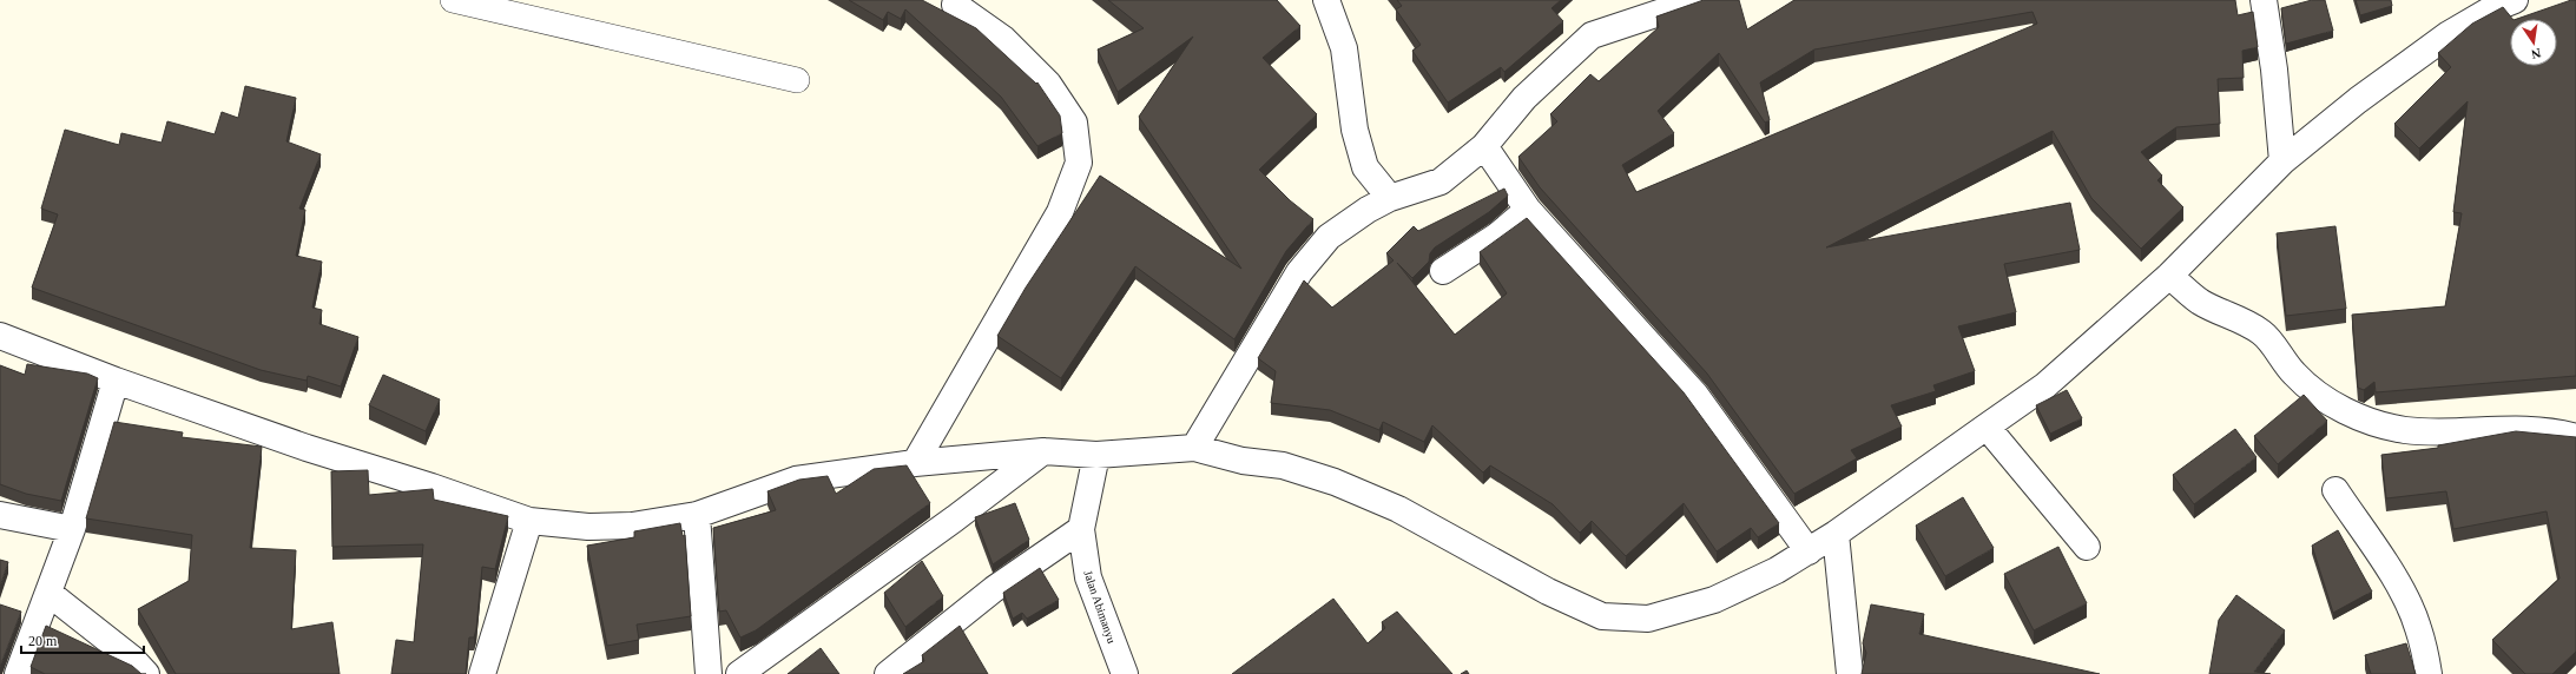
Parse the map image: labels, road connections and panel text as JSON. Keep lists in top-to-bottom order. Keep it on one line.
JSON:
{"streets":{"street":["Jalan Abimanyu"]},"scale_bar":"20 m","north":"bottom"}
